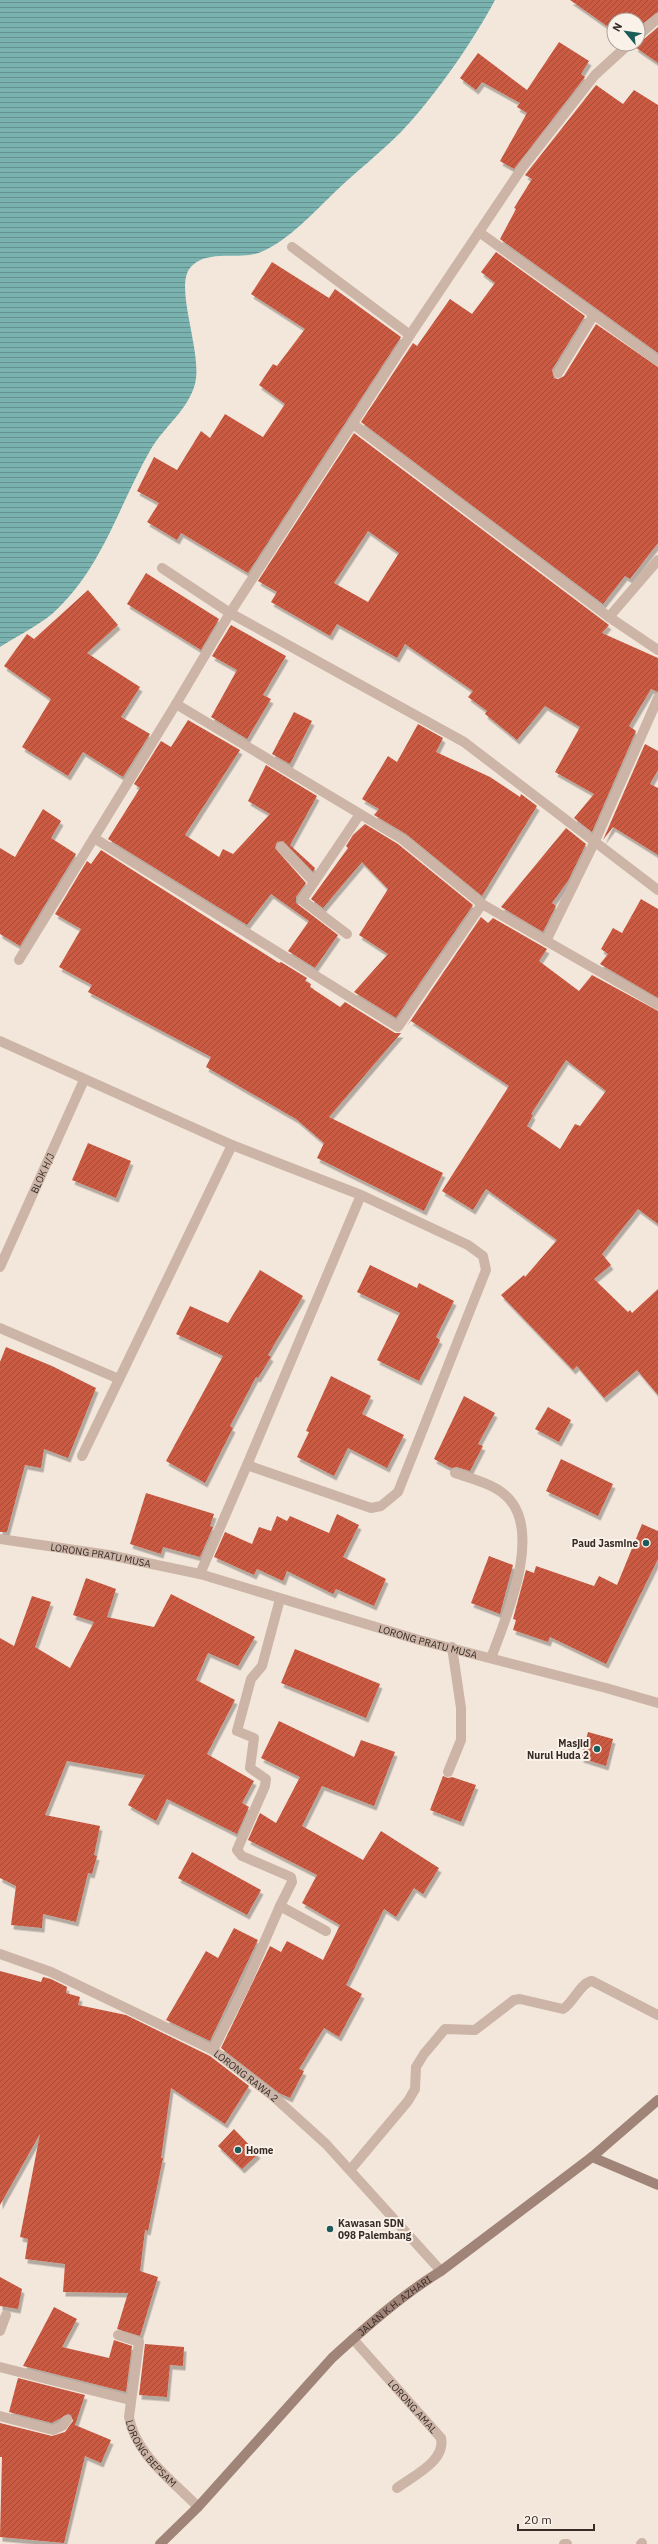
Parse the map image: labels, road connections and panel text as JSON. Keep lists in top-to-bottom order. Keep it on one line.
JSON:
{"streets":{"street":["BLOK H/J","LORONG PRATU MUSA","LORONG RAWA 2","JALAN K.H. AZHARI","LORONG AMAL","LORONG BEPSAM"]},"crossings":[["LORONG RAWA 2","JALAN K.H. AZHARI"],["JALAN K.H. AZHARI","LORONG AMAL"],["JALAN K.H. AZHARI","LORONG BEPSAM"]],"places":["Paud Jasmine","Masjid Nurul Huda 2","Home","Kawasan SDN 098 Palembang"],"scale_bar":"20 m","north":"top left"}
